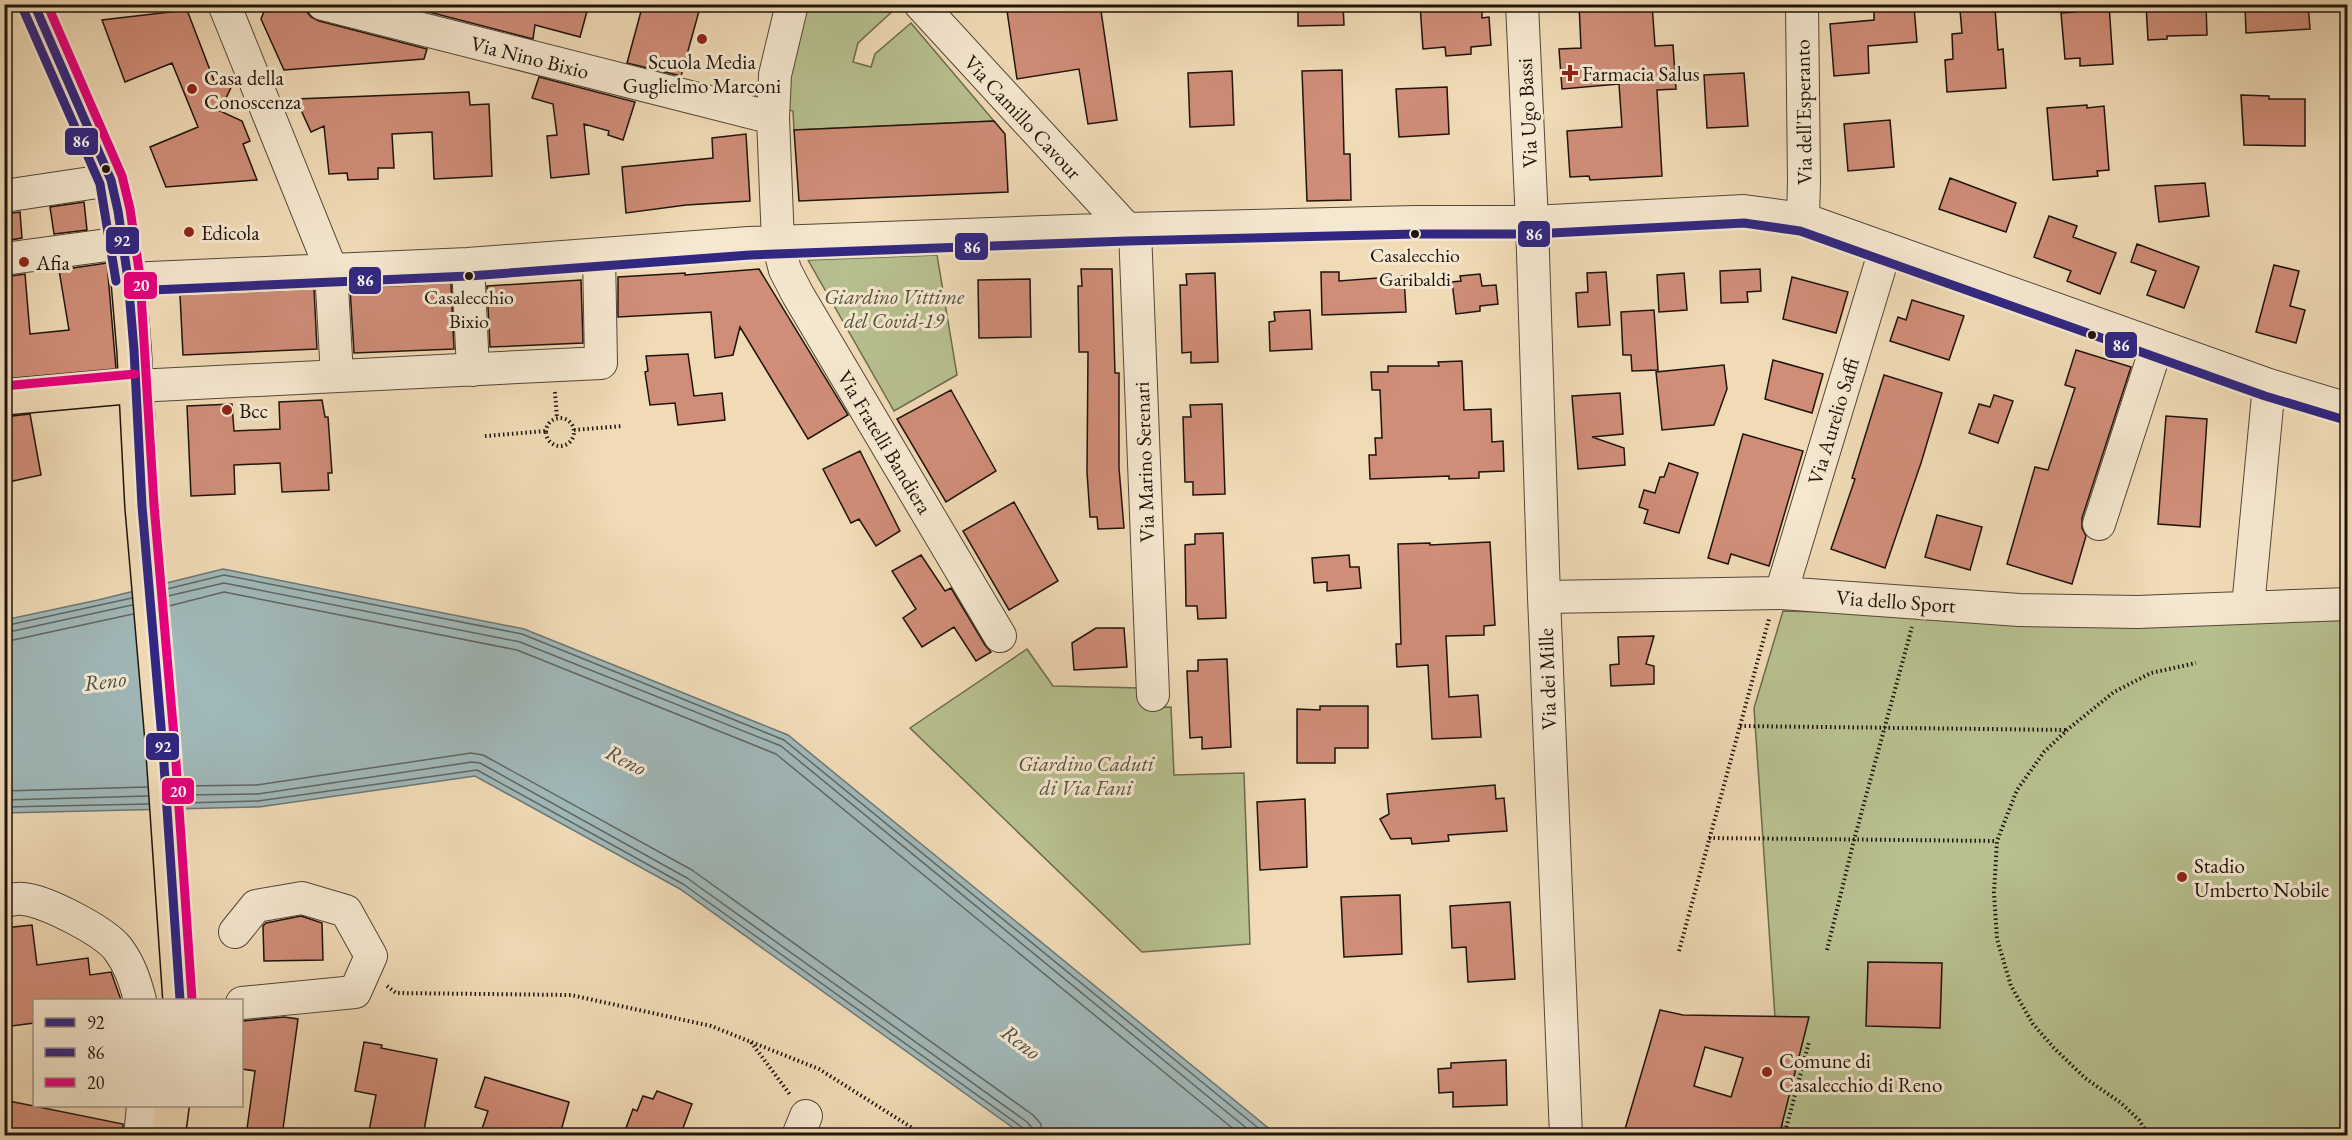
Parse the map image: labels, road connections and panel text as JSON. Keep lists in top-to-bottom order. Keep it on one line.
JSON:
{"streets":{"street":["Via Nino Bixio","Via dell'Esperanto","Via Ugo Bassi","Via Camillo Cavour","Via Aurelio Saffi","Via Fratelli Bandiera","Via Marino Serenari","Via dello Sport","Via dei Mille"]},"crossings":[["Via Nino Bixio","Via Fratelli Bandiera"],["Via Ugo Bassi","Via dei Mille"],["Via Camillo Cavour","Via Marino Serenari"],["Via Aurelio Saffi","Via dello Sport"],["Via dello Sport","Via dei Mille"]],"water":["Reno"],"parks":["Giardino Vittime del Covid-19","Giardino Caduti di Via Fani"],"places":{"other":["Scuola Media Guglielmo Marconi","Casa della Conoscenza","Edicola","Casalecchio Garibaldi","Afia","Casalecchio Bixio","Bcc","Stadio Umberto Nobile","Comune di Casalecchio di Reno"],"health":["Farmacia Salus"]},"lines":["transit line 92","transit line 20","transit line 86"],"legend":["92","86","20"]}
